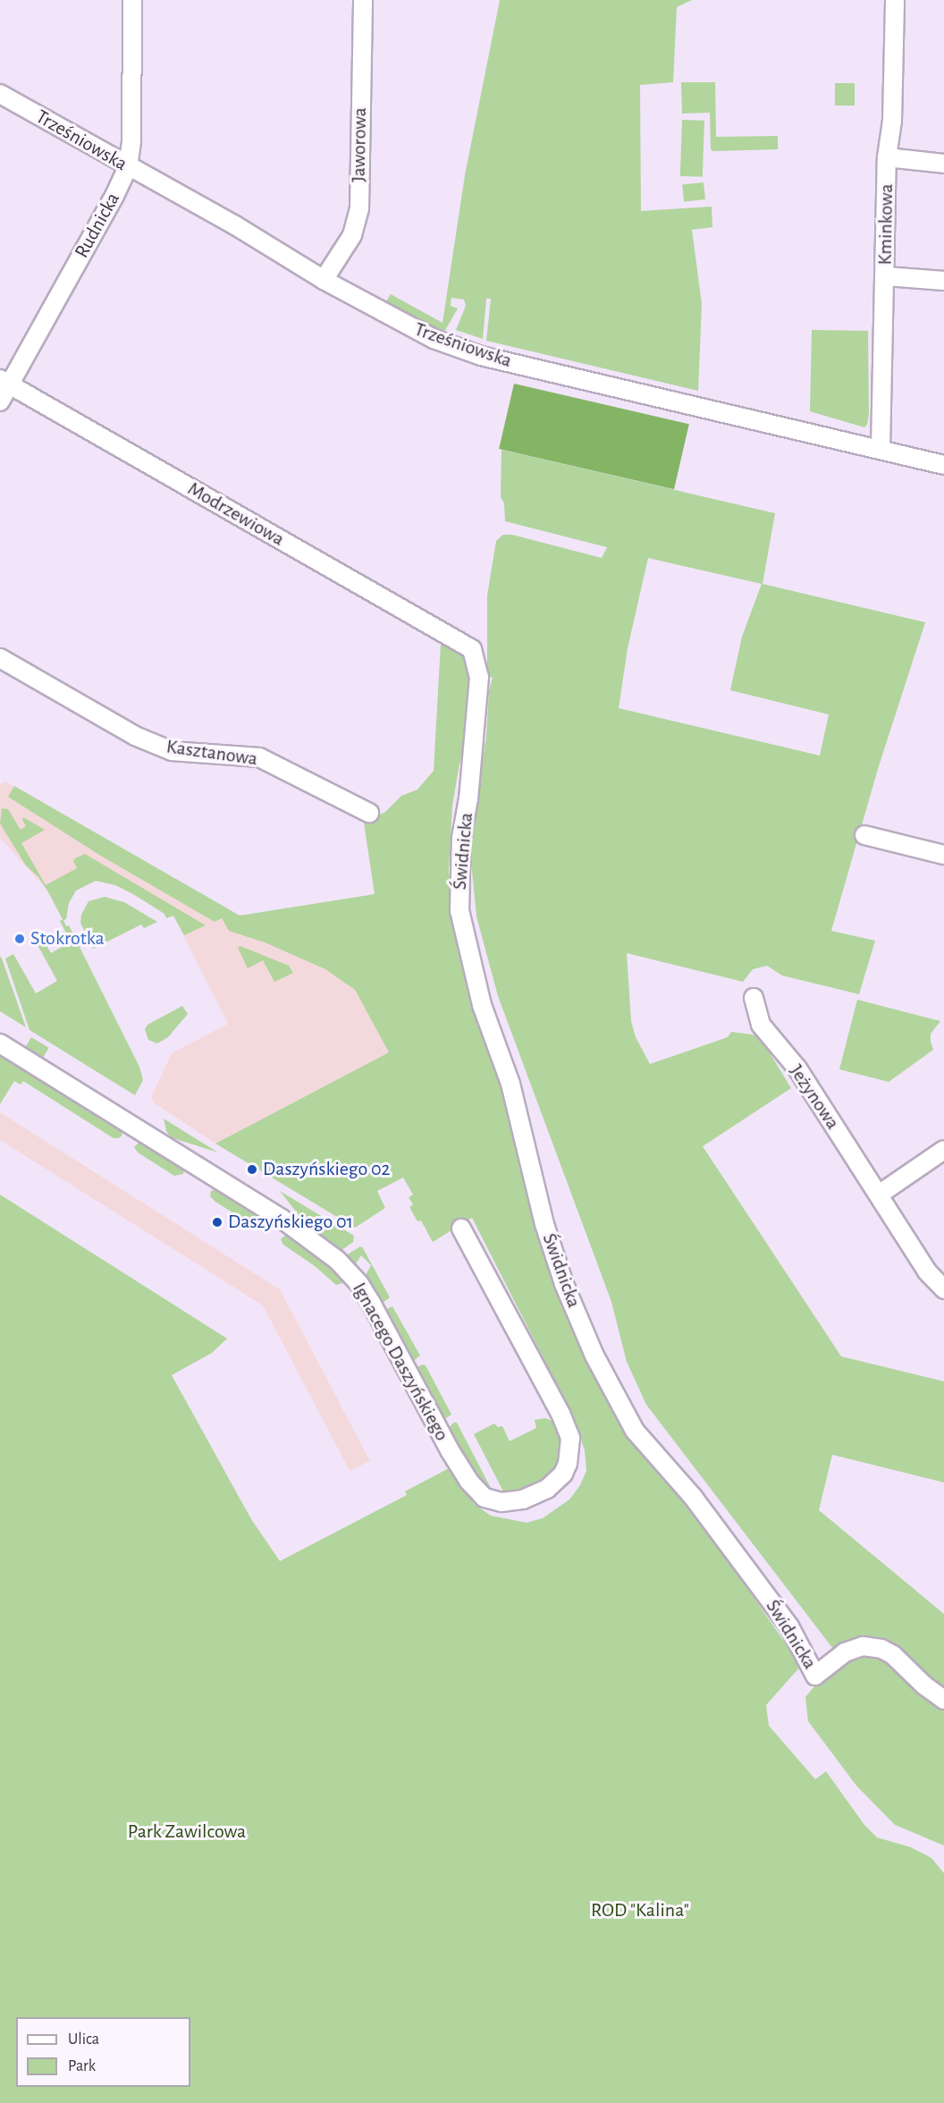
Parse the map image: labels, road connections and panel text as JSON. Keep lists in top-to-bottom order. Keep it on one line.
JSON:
{"streets":{"street":["Trześniowska","Jaworowa","Kminkowa","Rudnicka","Modrzewiowa","Kasztanowa","Świdnicka","Jeżynowa","Ignacego Daszyńskiego"]},"crossings":[["Trześniowska","Jaworowa"],["Trześniowska","Kminkowa"],["Trześniowska","Rudnicka"],["Rudnicka","Modrzewiowa"],["Modrzewiowa","Świdnicka"]],"parks":["Park Zawilcowa","ROD \"Kalina\""],"places":["Stokrotka","Daszyńskiego 02","Daszyńskiego 01"],"legend":["Ulica","Park"]}
